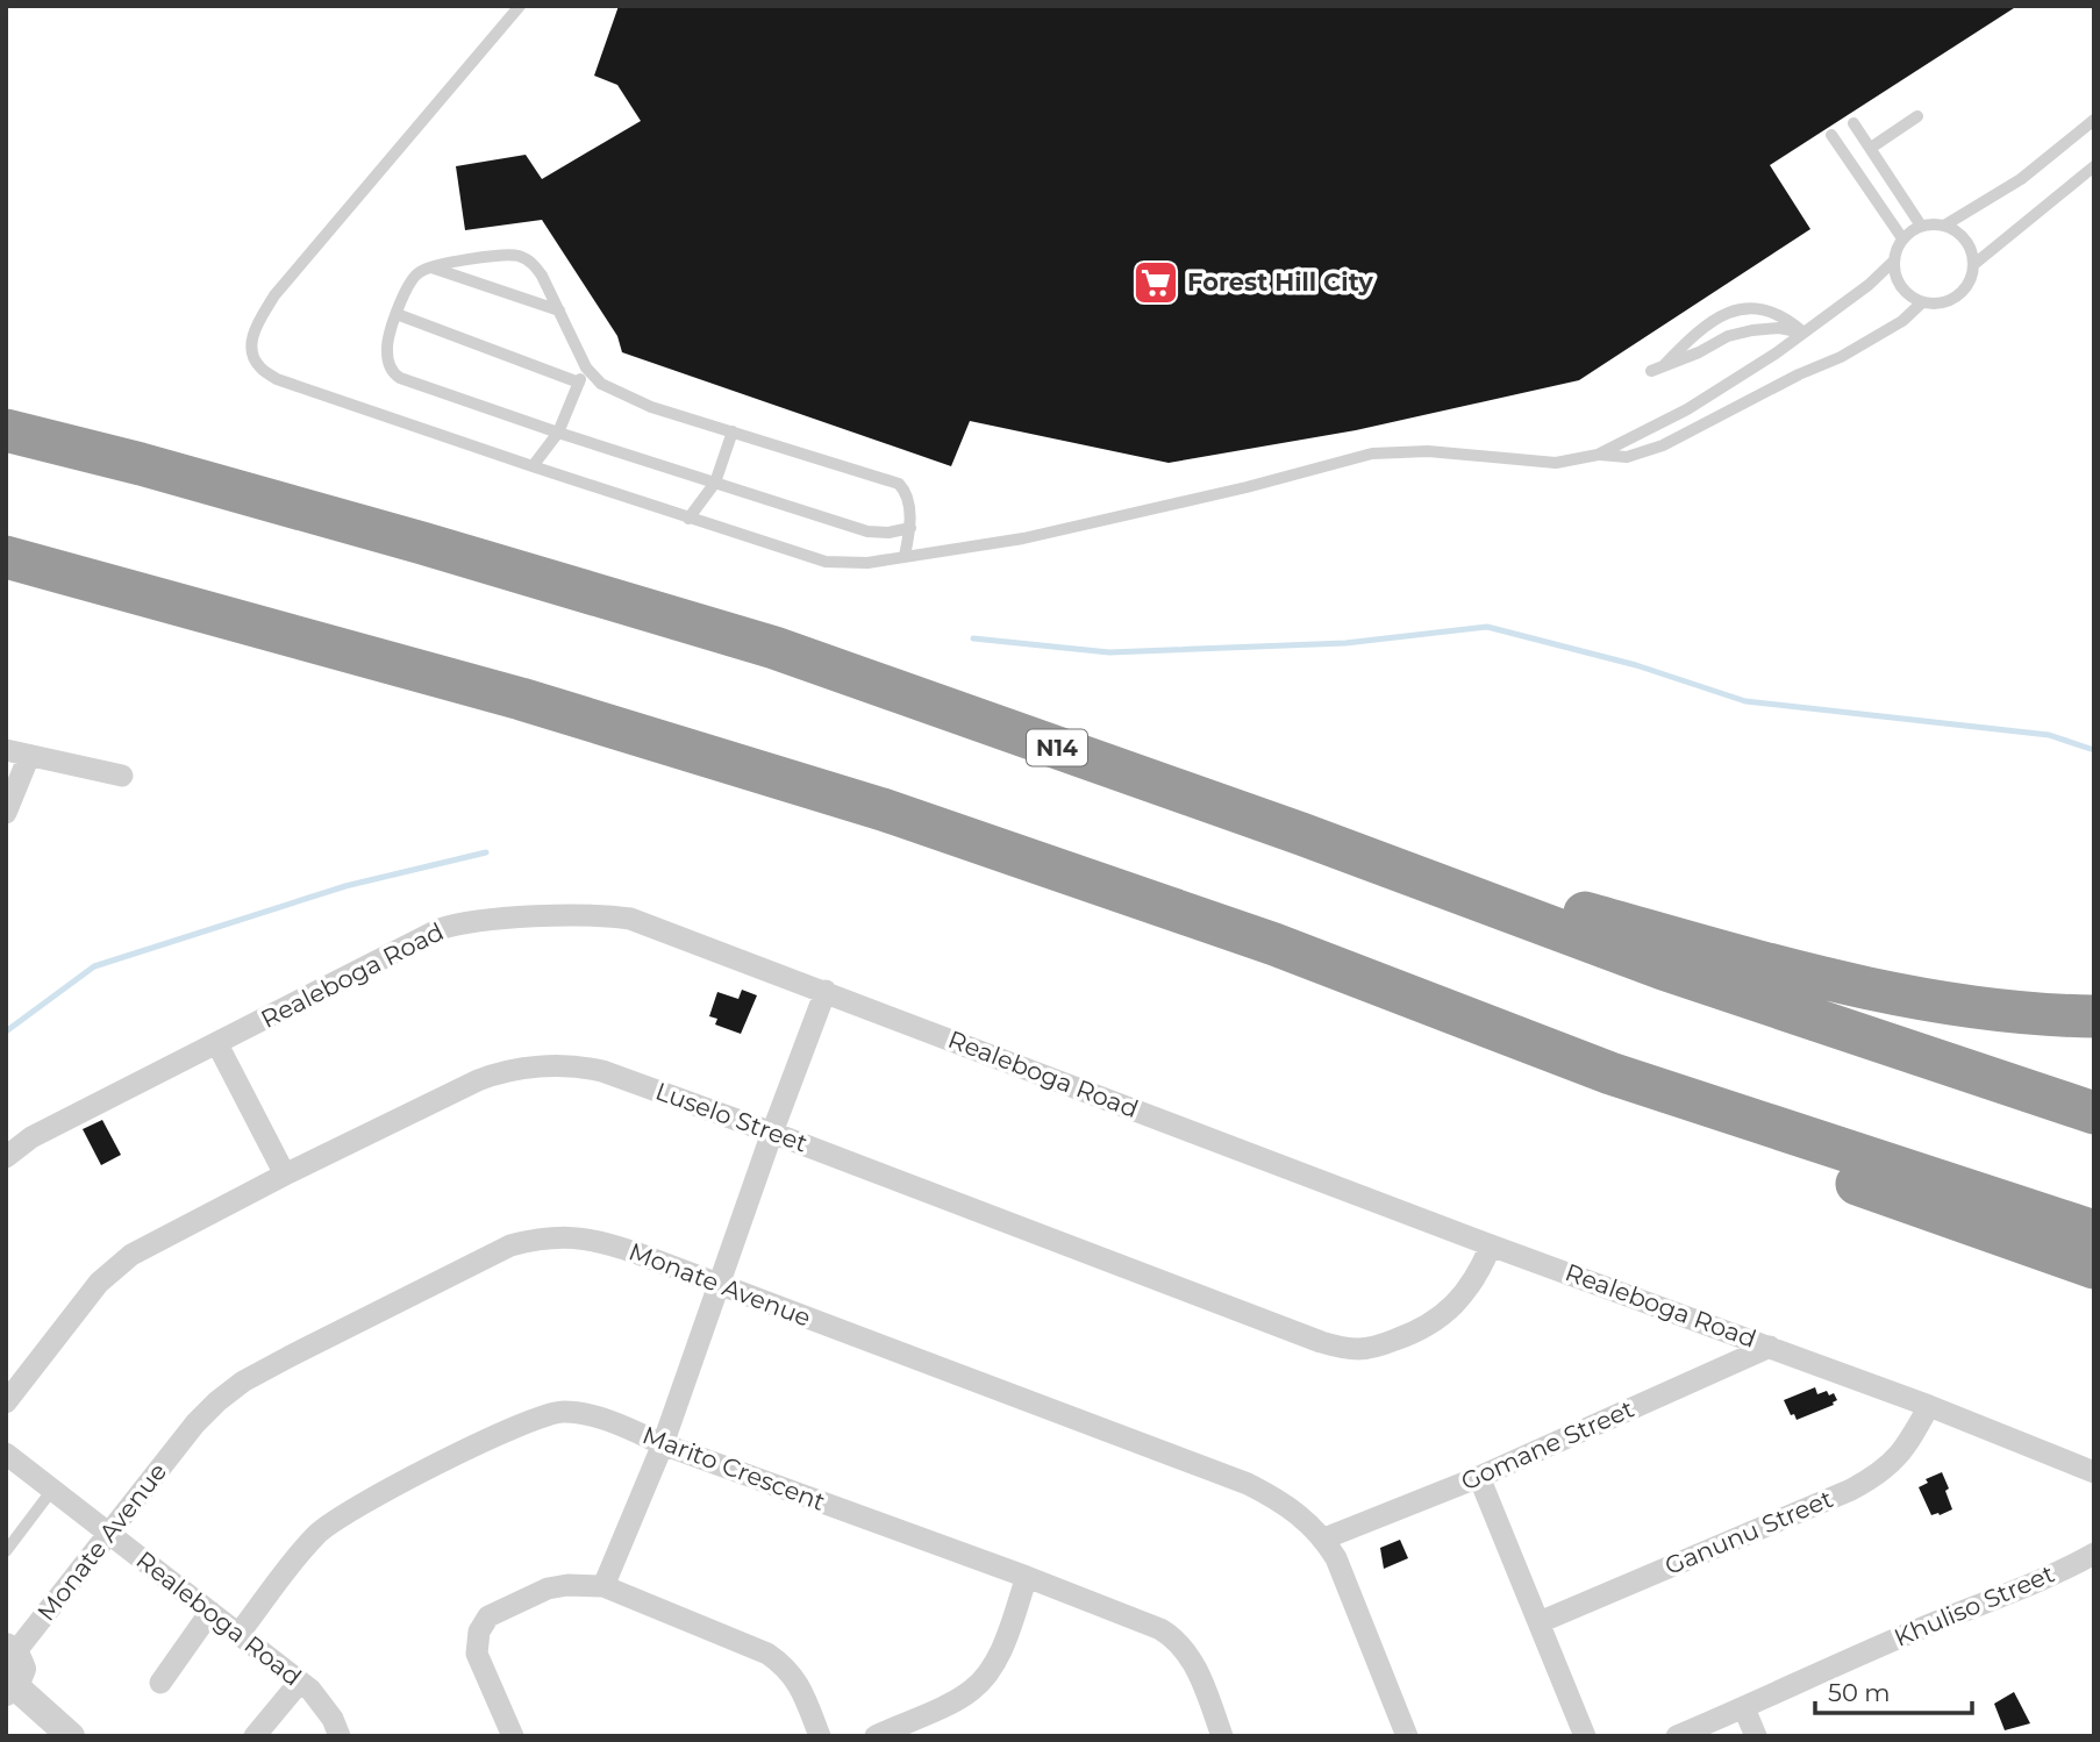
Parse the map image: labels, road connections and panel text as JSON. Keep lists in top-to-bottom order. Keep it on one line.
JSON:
{"streets":{"highway":["N14"],"street":["Realeboga Road","Luselo Street","Monate Avenue","Gomane Street","Marito Crescent","Ganunu Street","Khuliso Street"]},"crossings":[["Realeboga Road","Luselo Street"],["Realeboga Road","Monate Avenue"],["Realeboga Road","Gomane Street"],["Realeboga Road","Marito Crescent"],["Realeboga Road","Ganunu Street"],["Monate Avenue","Gomane Street"]],"places":{"supermarket":["Forest Hill City"]},"scale_bar":"50 m"}
